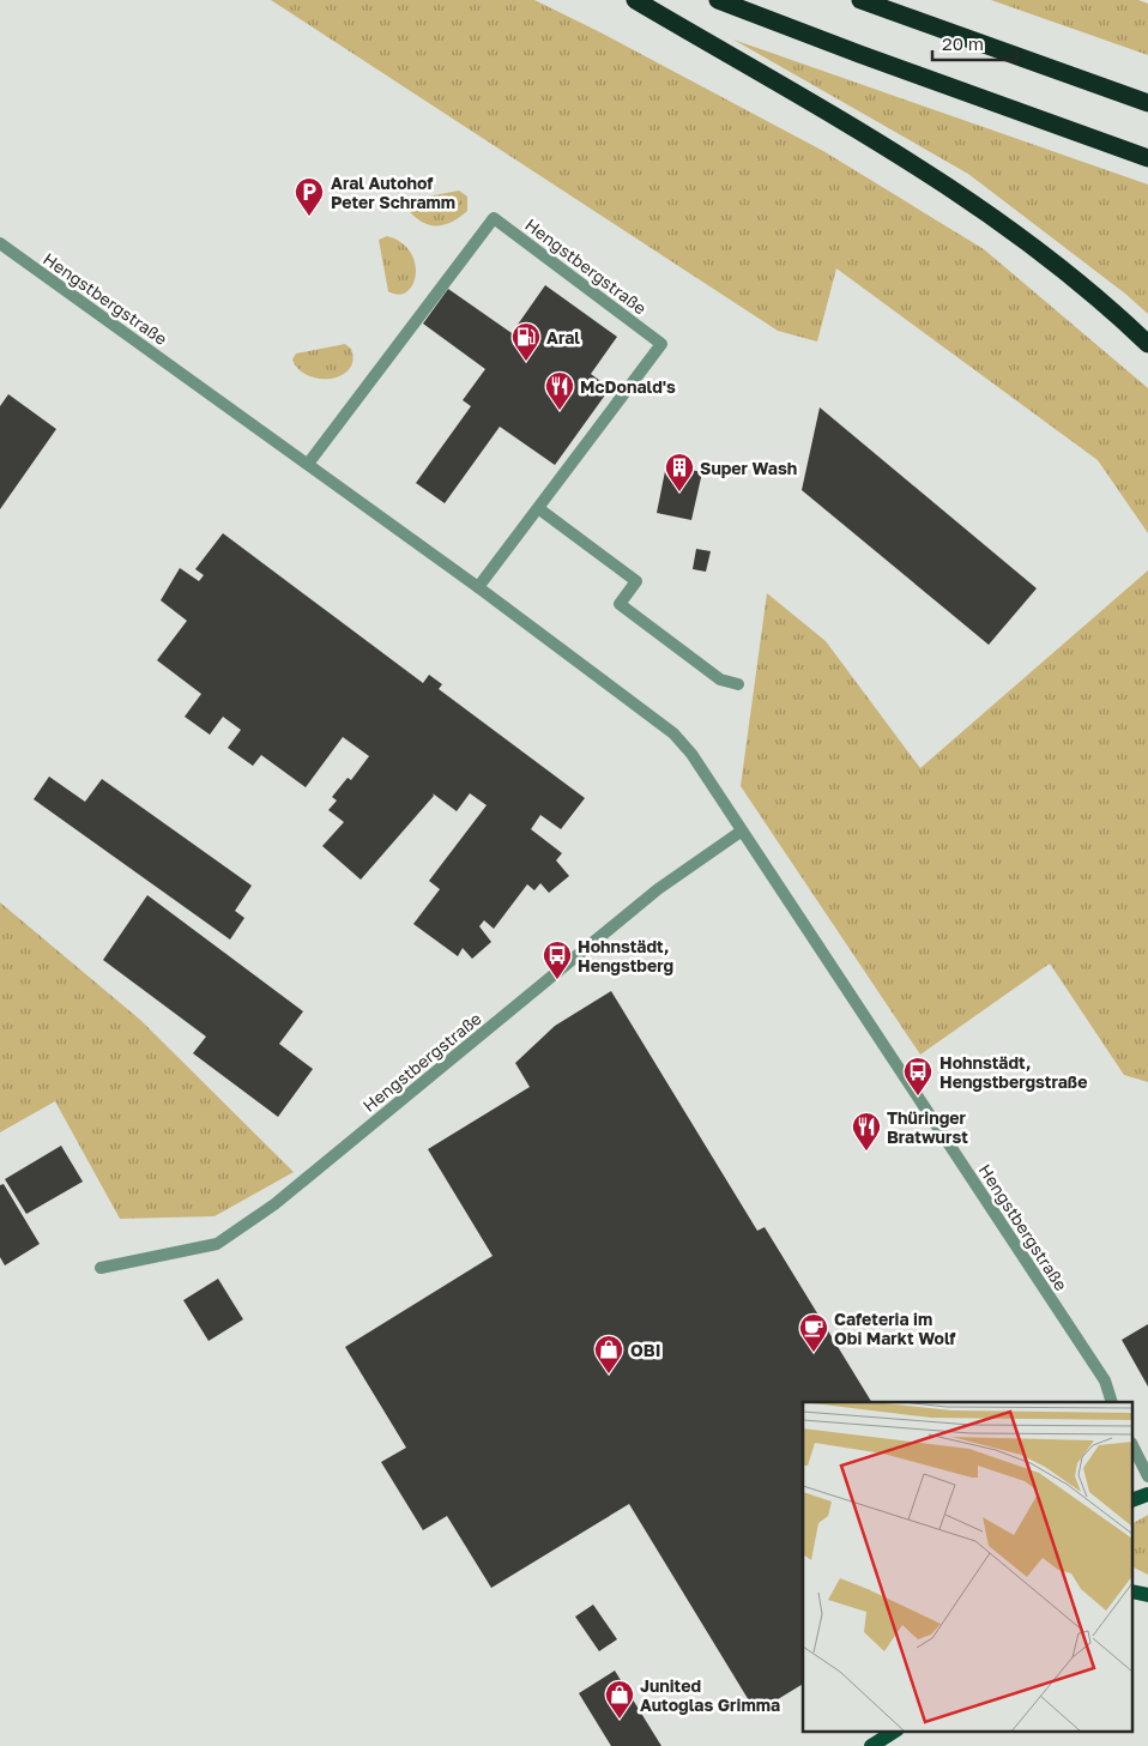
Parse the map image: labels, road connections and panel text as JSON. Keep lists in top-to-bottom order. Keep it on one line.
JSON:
{"streets":{"street":["Hengstbergstraße"]},"places":{"parking":["Aral Autohof Peter Schramm"],"fuel station":["Aral"],"restaurant":["McDonald's","Thüringer Bratwurst"],"building":["Super Wash"],"bus stop":["Hohnstädt, Hengstberg","Hohnstädt, Hengstbergstraße"],"cafe":["Cafeteria im Obi Markt Wolf"],"shop":["OBI","Junited Autoglas Grimma"]},"scale_bar":"20 m"}
